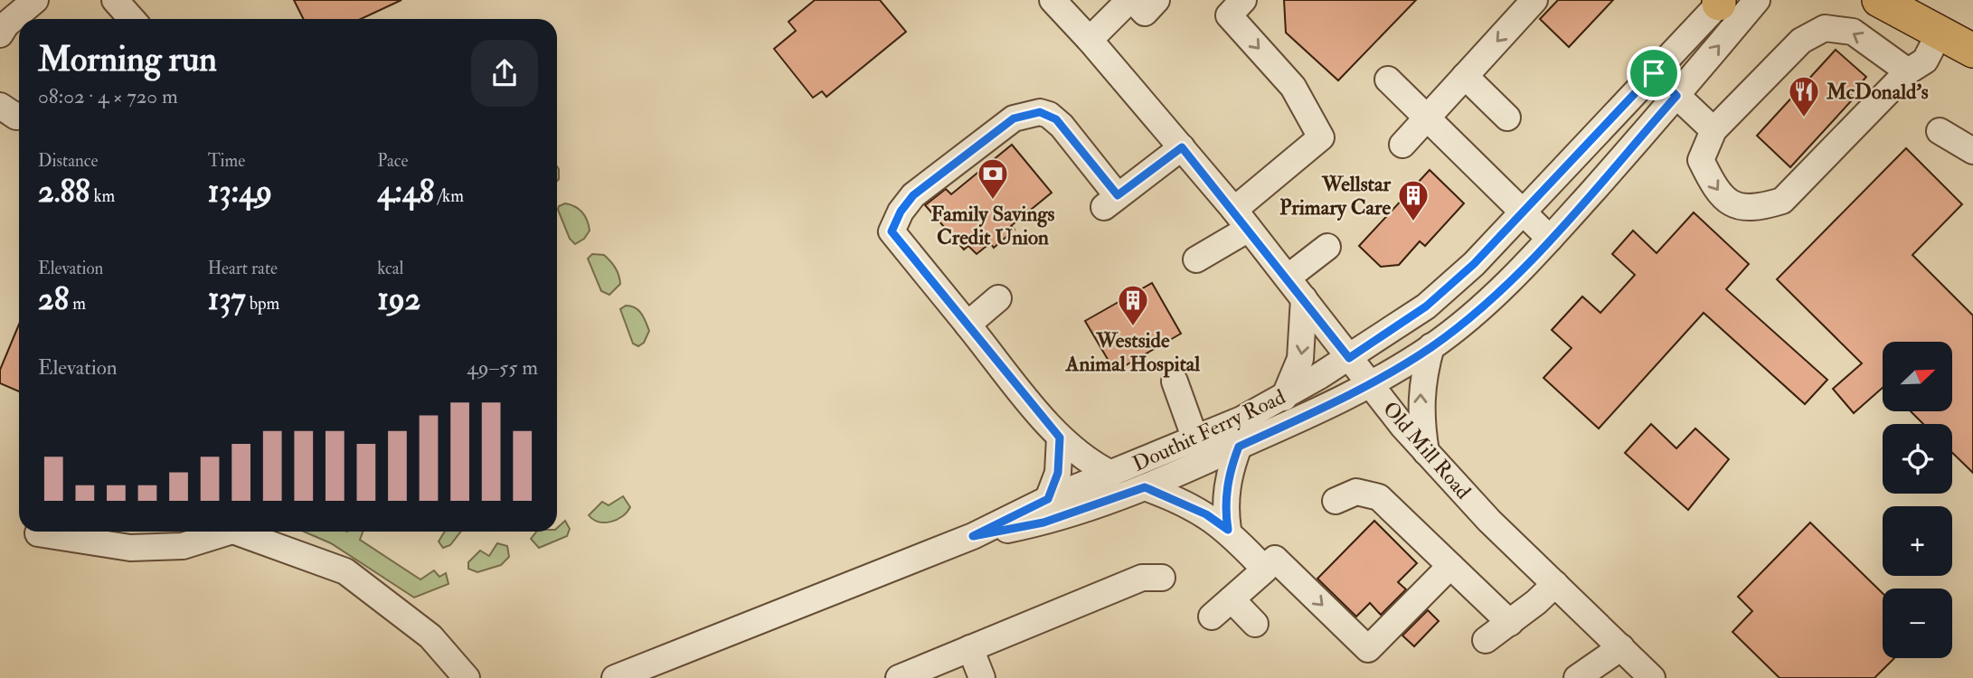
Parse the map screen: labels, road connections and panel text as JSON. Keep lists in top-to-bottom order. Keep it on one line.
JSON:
{"streets":{"street":["Douthit Ferry Road","Old Mill Road"]},"crossings":[["Douthit Ferry Road","Old Mill Road"]],"places":{"restaurant":["McDonald's"],"bank":["Family Savings Credit Union"],"building":["Wellstar Primary Care","Westside Animal Hospital"]},"north":"top right","page":{"heading":["Morning run","08:02 · 4 × 720 m"],"stats":[["Distance","2.88 km"],["Time","13:49"],["Pace","4:48 /km"],["Elevation","28 m"],["Heart rate","137 bpm"],["kcal","192"]],"map_buttons":["+","−"],"chart":["Elevation","49–55 m"]}}
